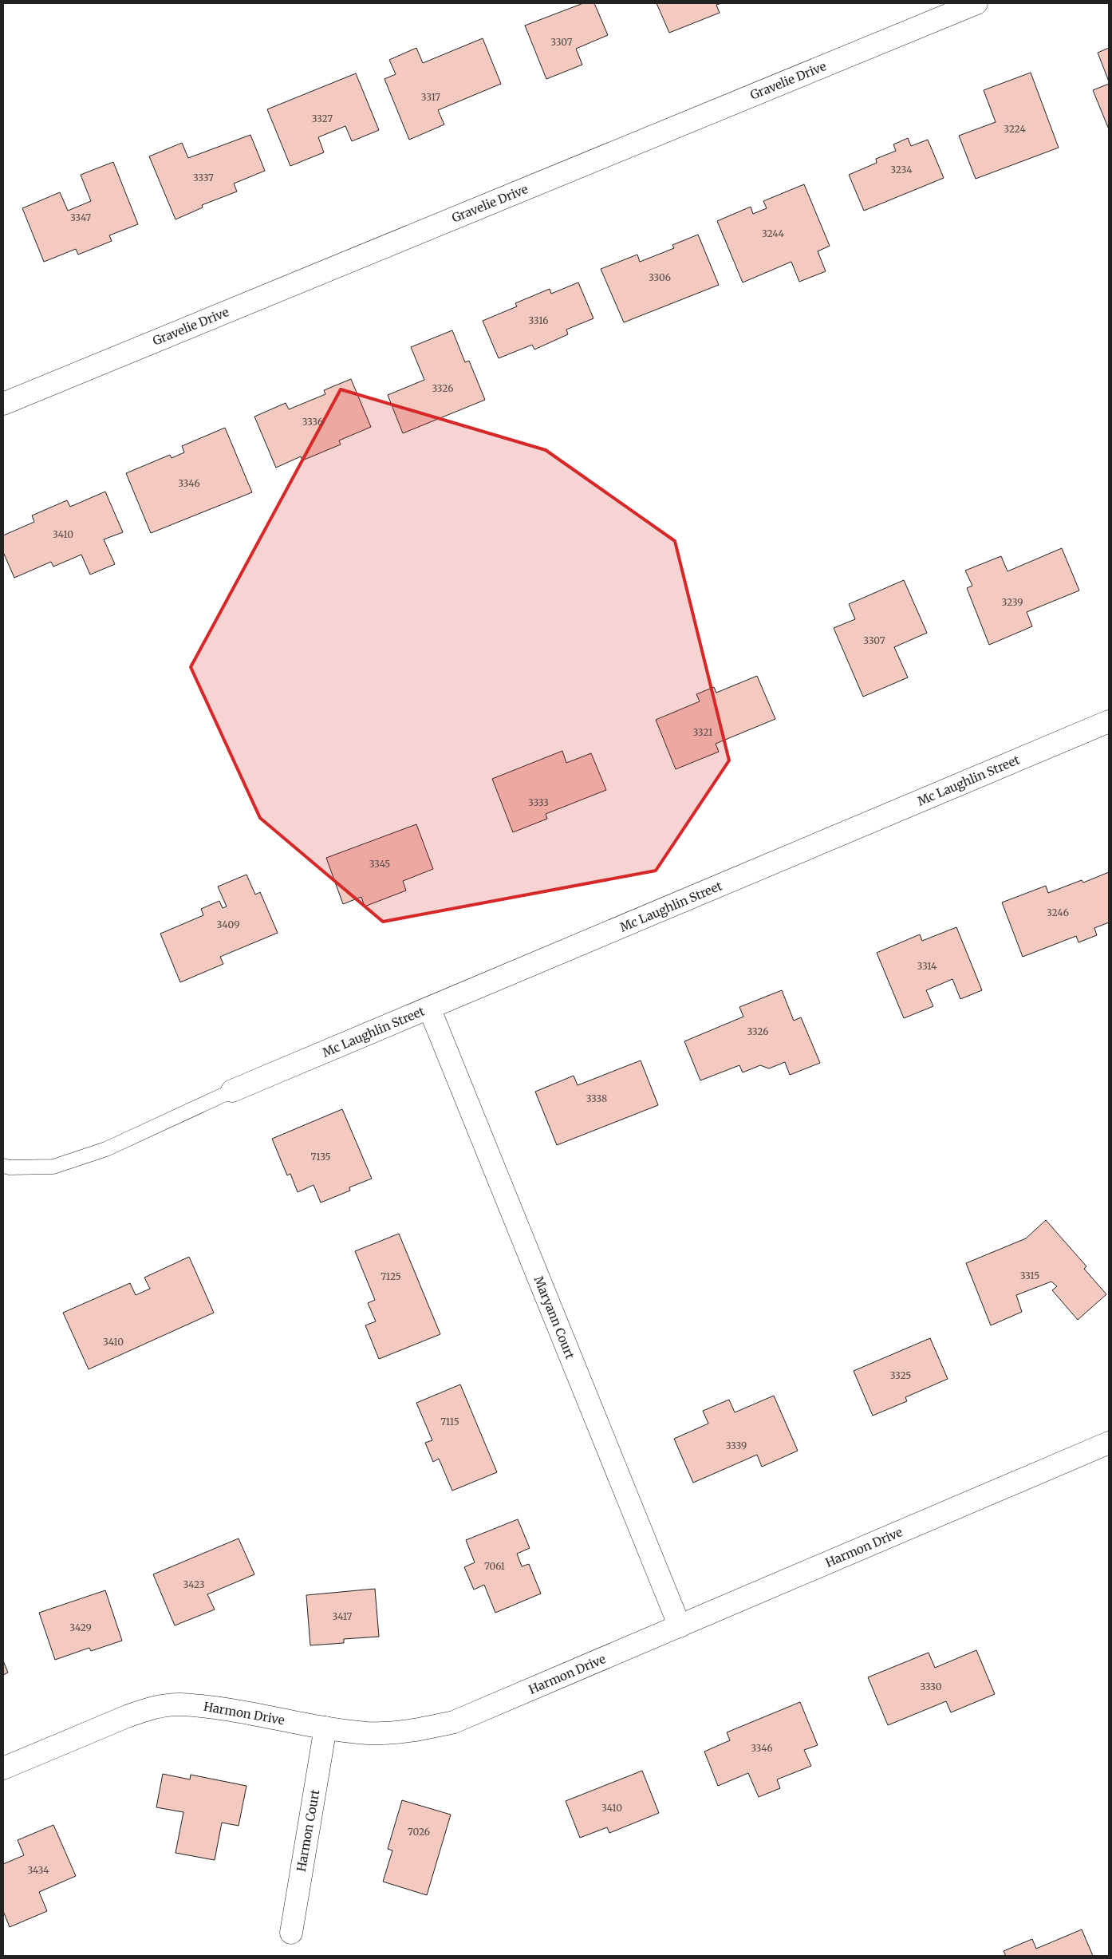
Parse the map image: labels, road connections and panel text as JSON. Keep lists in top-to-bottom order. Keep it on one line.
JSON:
{"streets":{"street":["Gravelie Drive","Mc Laughlin Street","Maryann Court","Harmon Drive","Harmon Court"]},"crossings":[["Mc Laughlin Street","Maryann Court"],["Maryann Court","Harmon Drive"],["Harmon Drive","Harmon Court"]],"house_numbers":["3307","3317","3327","3224","3234","3337","3347","3244","3306","3316","3326","3336","3346","3410","3239","3307","3321","3333","3345","3246","3409","3314","3326","3338","7135","3315","7125","3410","3325","7115","3339","7061","3423","3417","3429","3330","3346","3410","7026","3434"]}
